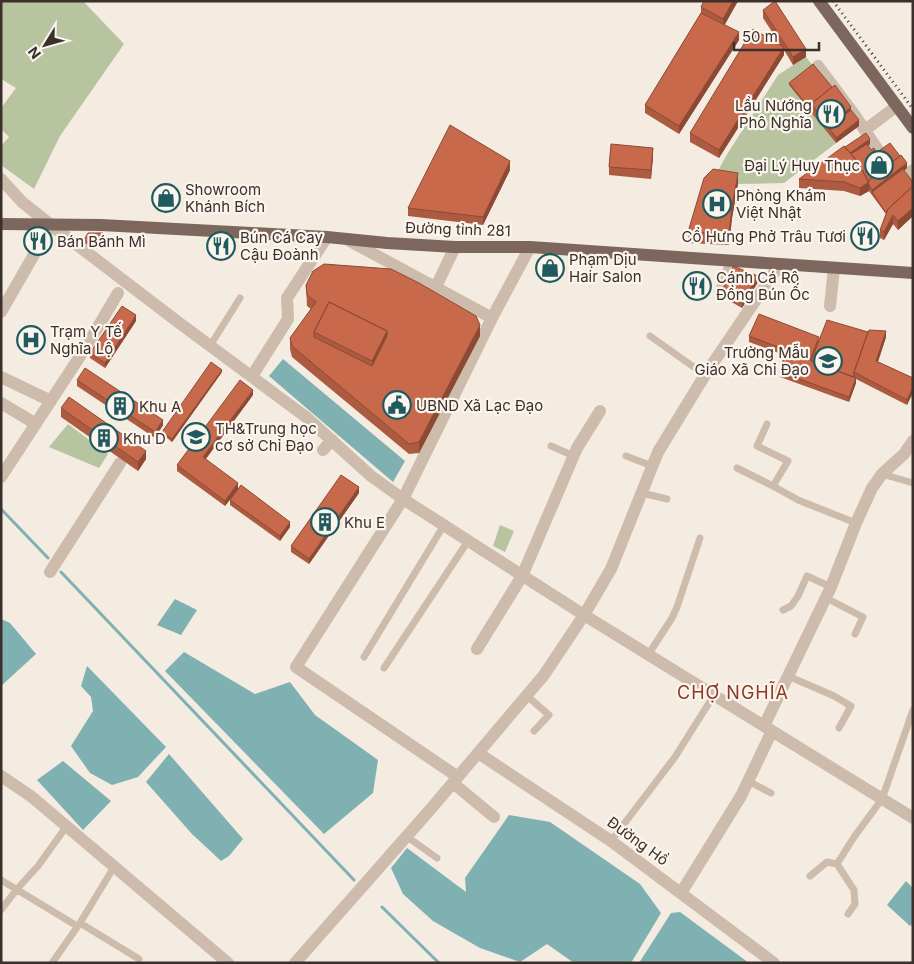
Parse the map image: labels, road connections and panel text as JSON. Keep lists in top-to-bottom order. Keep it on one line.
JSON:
{"streets":{"main road":["Đường tỉnh 281"],"street":["Đường Hồ"]},"districts":["CHỢ NGHĨA"],"places":{"restaurant":["Lẩu Nướng Phô Nghĩa","Cồ Hưng Phở Trâu Tươi","Bán Bánh Mì","Bún Cá Cay Cậu Đoành","Cánh Cá Rô Đồng Bún Ốc"],"shop":["Đại Lý Huy Thục","Showroom Khánh Bích","Phạm Dịu Hair Salon"],"hospital":["Phòng Khám Việt Nhật","Trạm Y Tế Nghĩa Lộ"],"school or university":["Trường Mẫu Giáo Xã Chỉ Đạo","TH&Trung học cơ sở Chỉ Đạo"],"public building":["UBND Xã Lạc Đạo"],"building":["Khu A","Khu D","Khu E"]},"scale_bar":"50 m","north":"bottom left"}
